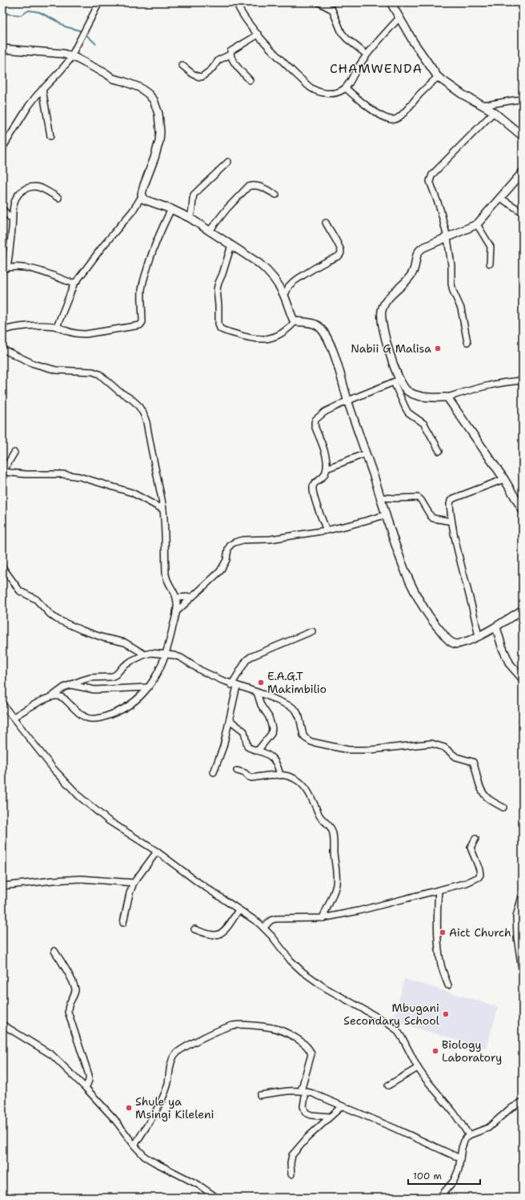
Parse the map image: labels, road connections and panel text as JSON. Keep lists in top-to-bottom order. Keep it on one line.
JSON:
{"districts":["CHAMWENDA"],"places":["Nabii G Malisa","E.A.G.T Makimbilio","Aict Church","Mbugani Secondary School","Biology Laboratory","Shule ya Msingi Kileleni"],"scale_bar":"100 m"}
